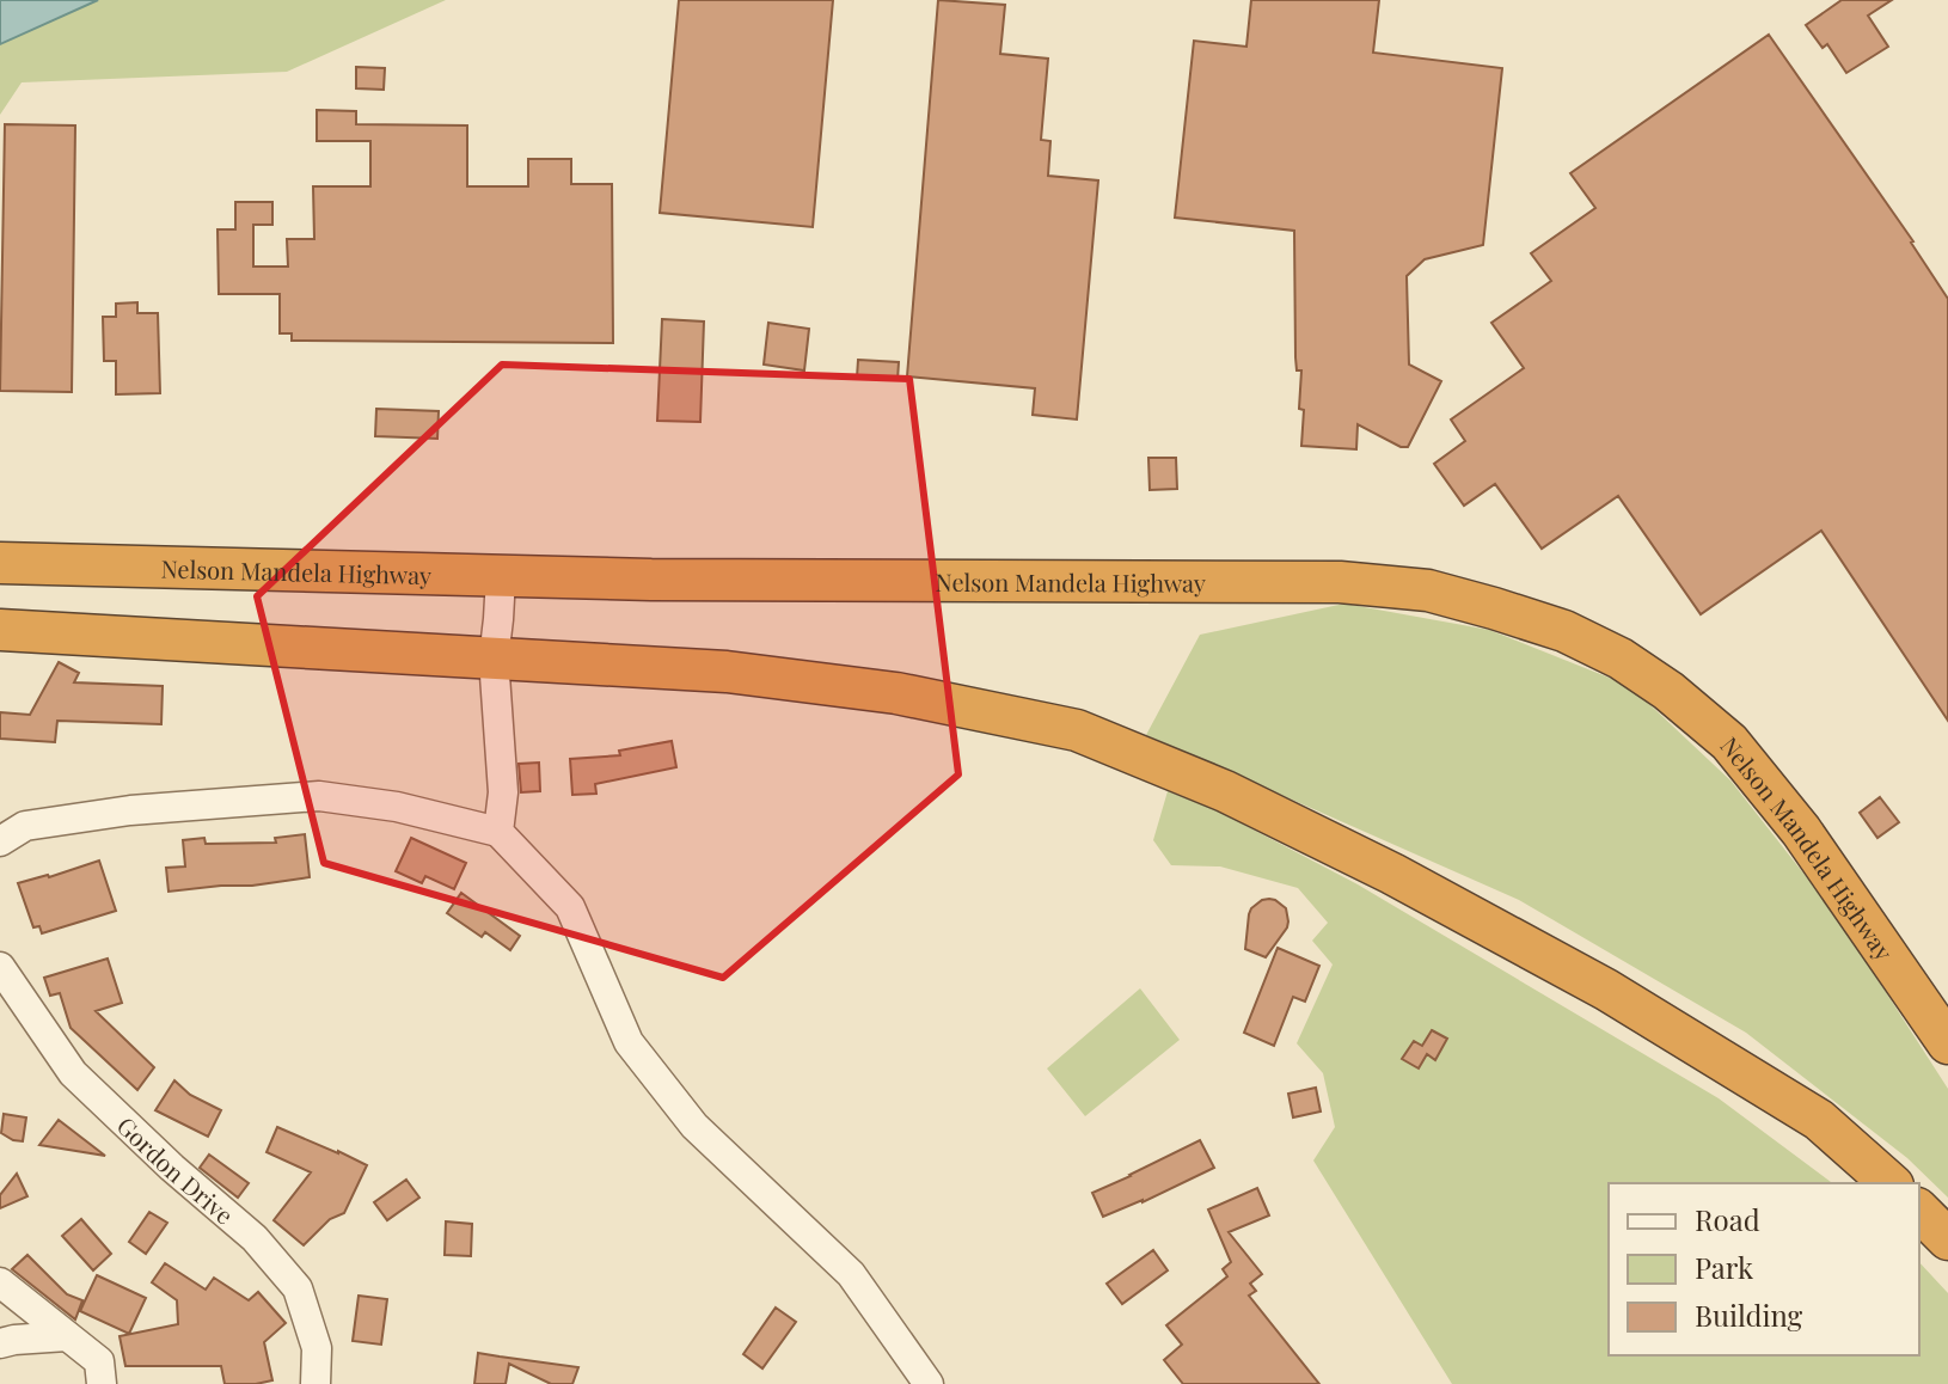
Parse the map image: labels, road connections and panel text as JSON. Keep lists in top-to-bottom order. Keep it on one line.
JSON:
{"streets":{"highway":["Nelson Mandela Highway"],"street":["Gordon Drive"]},"legend":["Road","Park","Building"]}
